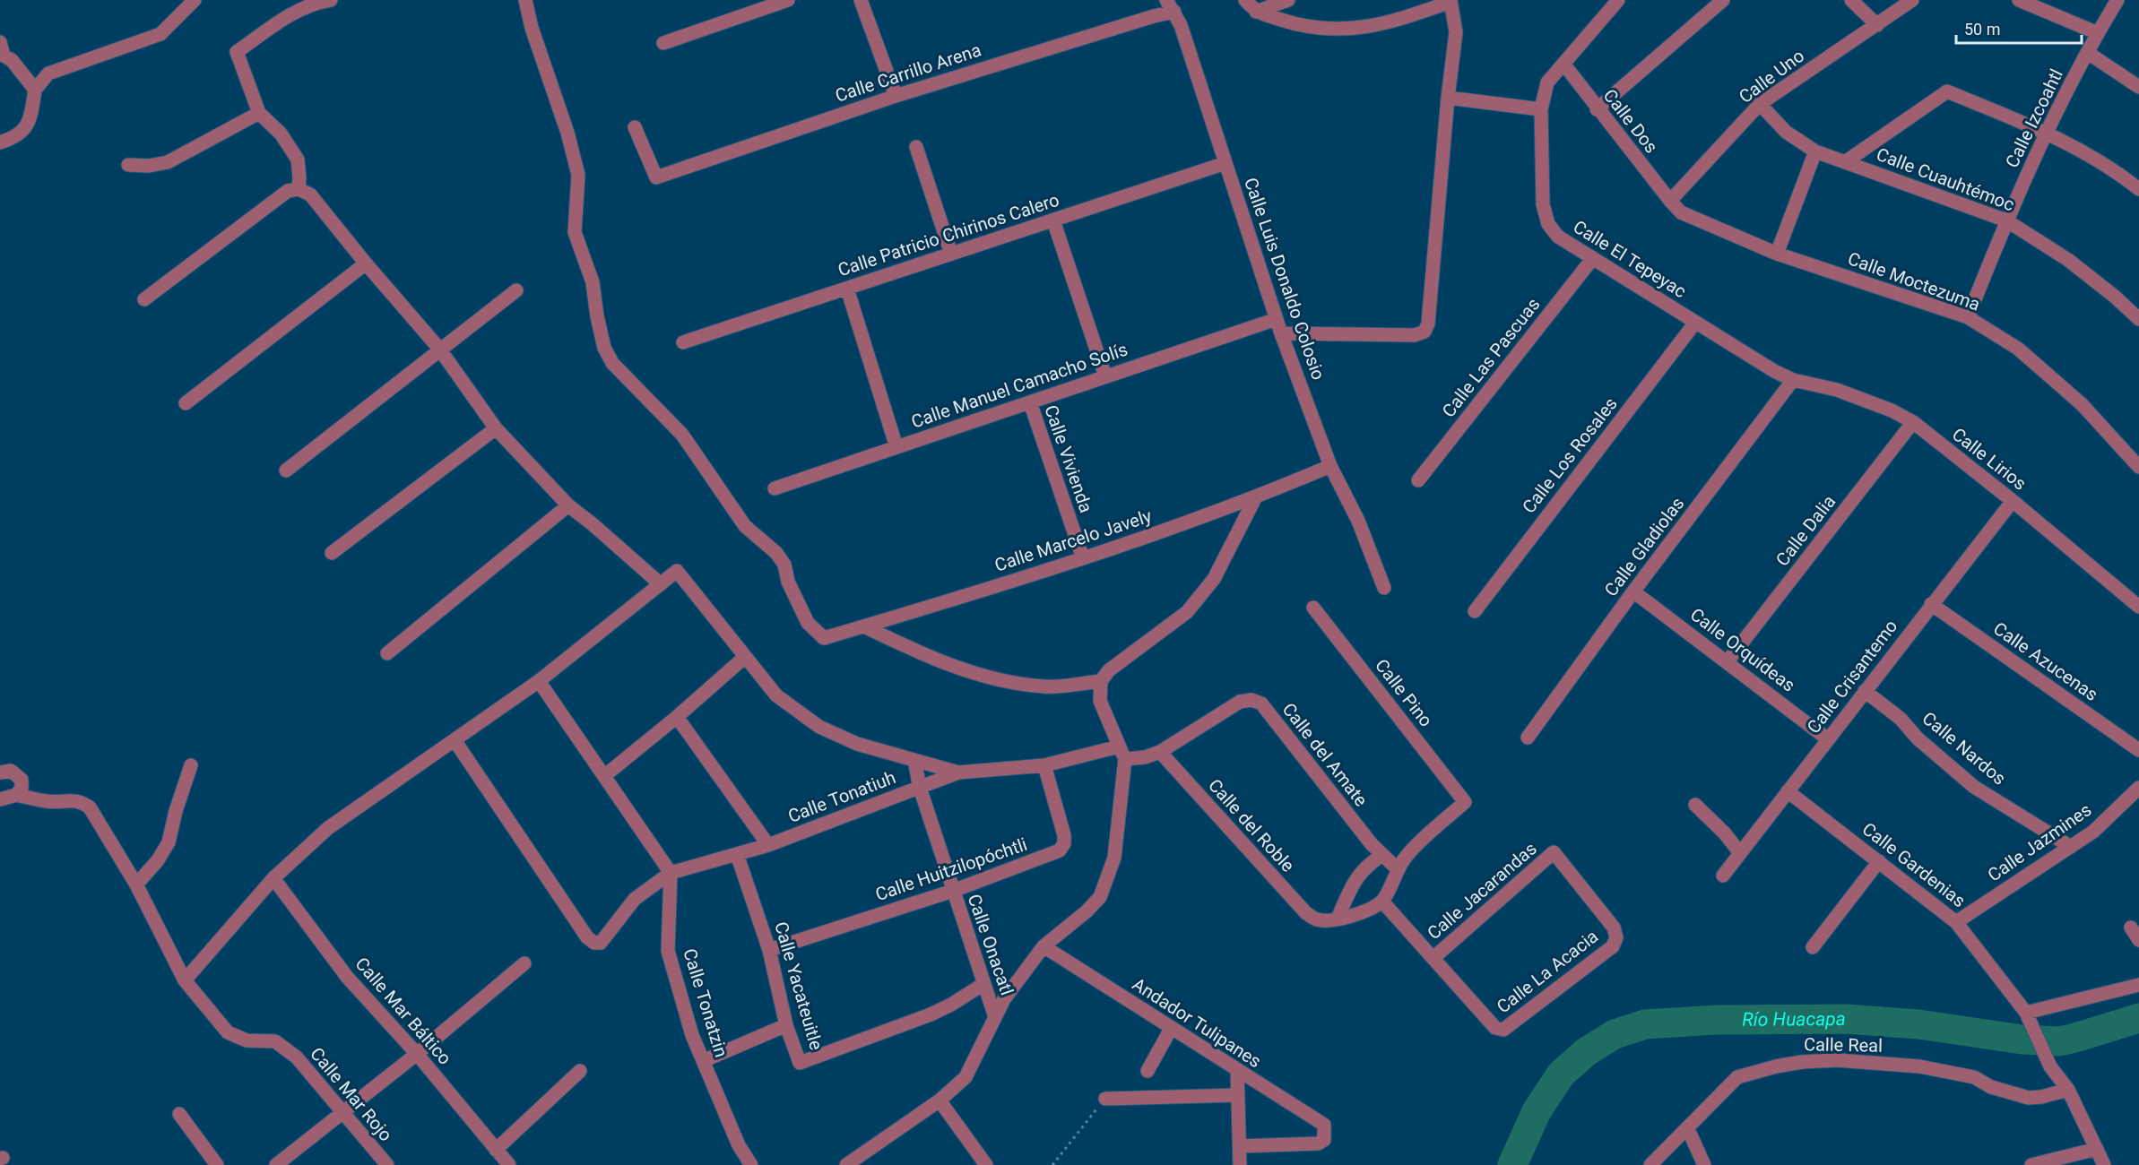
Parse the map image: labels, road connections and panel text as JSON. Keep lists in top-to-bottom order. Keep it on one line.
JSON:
{"streets":{"street":["Calle Carrillo Arena","Calle Uno","Calle Izcoahtl","Calle Dos","Calle Cuauhtémoc","Calle Patricio Chirinos Calero","Calle El Tepeyac","Calle Luis Donaldo Colosio","Calle Moctezuma","Calle Las Pascuas","Calle Manuel Camacho Solís","Calle Los Rosales","Calle Vivienda","Calle Lirios","Calle Dalia","Calle Marcelo Javely","Calle Gladiolas","Calle Orquídeas","Calle Azucenas","Calle Crisantemo","Calle Pino","Calle Nardos","Calle del Amate","Calle Tonatiuh","Calle del Roble","Calle Jazmines","Calle Gardenias","Calle Huitzilopóchtli","Calle Jacarandas","Calle Onacatl","Calle La Acacia","Calle Yacateuitle","Calle Tonatzin","Calle Mar Báltico","Andador Tulipanes","Calle Real","Calle Mar Rojo"]},"crossings":[["Calle Carrillo Arena","Calle Luis Donaldo Colosio"],["Calle Uno","Calle Dos"],["Calle Uno","Calle Cuauhtémoc"],["Calle Uno","Calle Moctezuma"],["Calle Izcoahtl","Calle Cuauhtémoc"],["Calle Izcoahtl","Calle Moctezuma"],["Calle Dos","Calle El Tepeyac"],["Calle Dos","Calle Moctezuma"],["Calle Patricio Chirinos Calero","Calle Luis Donaldo Colosio"],["Calle El Tepeyac","Calle Las Pascuas"],["Calle El Tepeyac","Calle Los Rosales"],["Calle El Tepeyac","Calle Lirios"],["Calle El Tepeyac","Calle Gladiolas"],["Calle Luis Donaldo Colosio","Calle Manuel Camacho Solís"],["Calle Luis Donaldo Colosio","Calle Marcelo Javely"],["Calle Manuel Camacho Solís","Calle Vivienda"],["Calle Vivienda","Calle Marcelo Javely"],["Calle Lirios","Calle Dalia"],["Calle Lirios","Calle Gladiolas"],["Calle Lirios","Calle Crisantemo"],["Calle Dalia","Calle Orquídeas"],["Calle Gladiolas","Calle Orquídeas"],["Calle Orquídeas","Calle Crisantemo"],["Calle Azucenas","Calle Crisantemo"],["Calle Crisantemo","Calle Nardos"],["Calle Crisantemo","Calle Gardenias"],["Calle Pino","Calle del Amate"],["Calle Nardos","Calle Jazmines"],["Calle del Amate","Calle Tonatiuh"],["Calle del Amate","Calle del Roble"],["Calle del Amate","Calle Huitzilopóchtli"],["Calle Tonatiuh","Calle Onacatl"],["Calle Tonatiuh","Calle Yacateuitle"],["Calle Tonatiuh","Calle Tonatzin"],["Calle Jazmines","Calle Gardenias"],["Calle Gardenias","Calle Real"],["Calle Huitzilopóchtli","Calle Onacatl"],["Calle Huitzilopóchtli","Calle Yacateuitle"],["Calle Jacarandas","Calle La Acacia"],["Calle Onacatl","Calle Yacateuitle"]],"water":["Río Huacapa"],"scale_bar":"50 m"}
